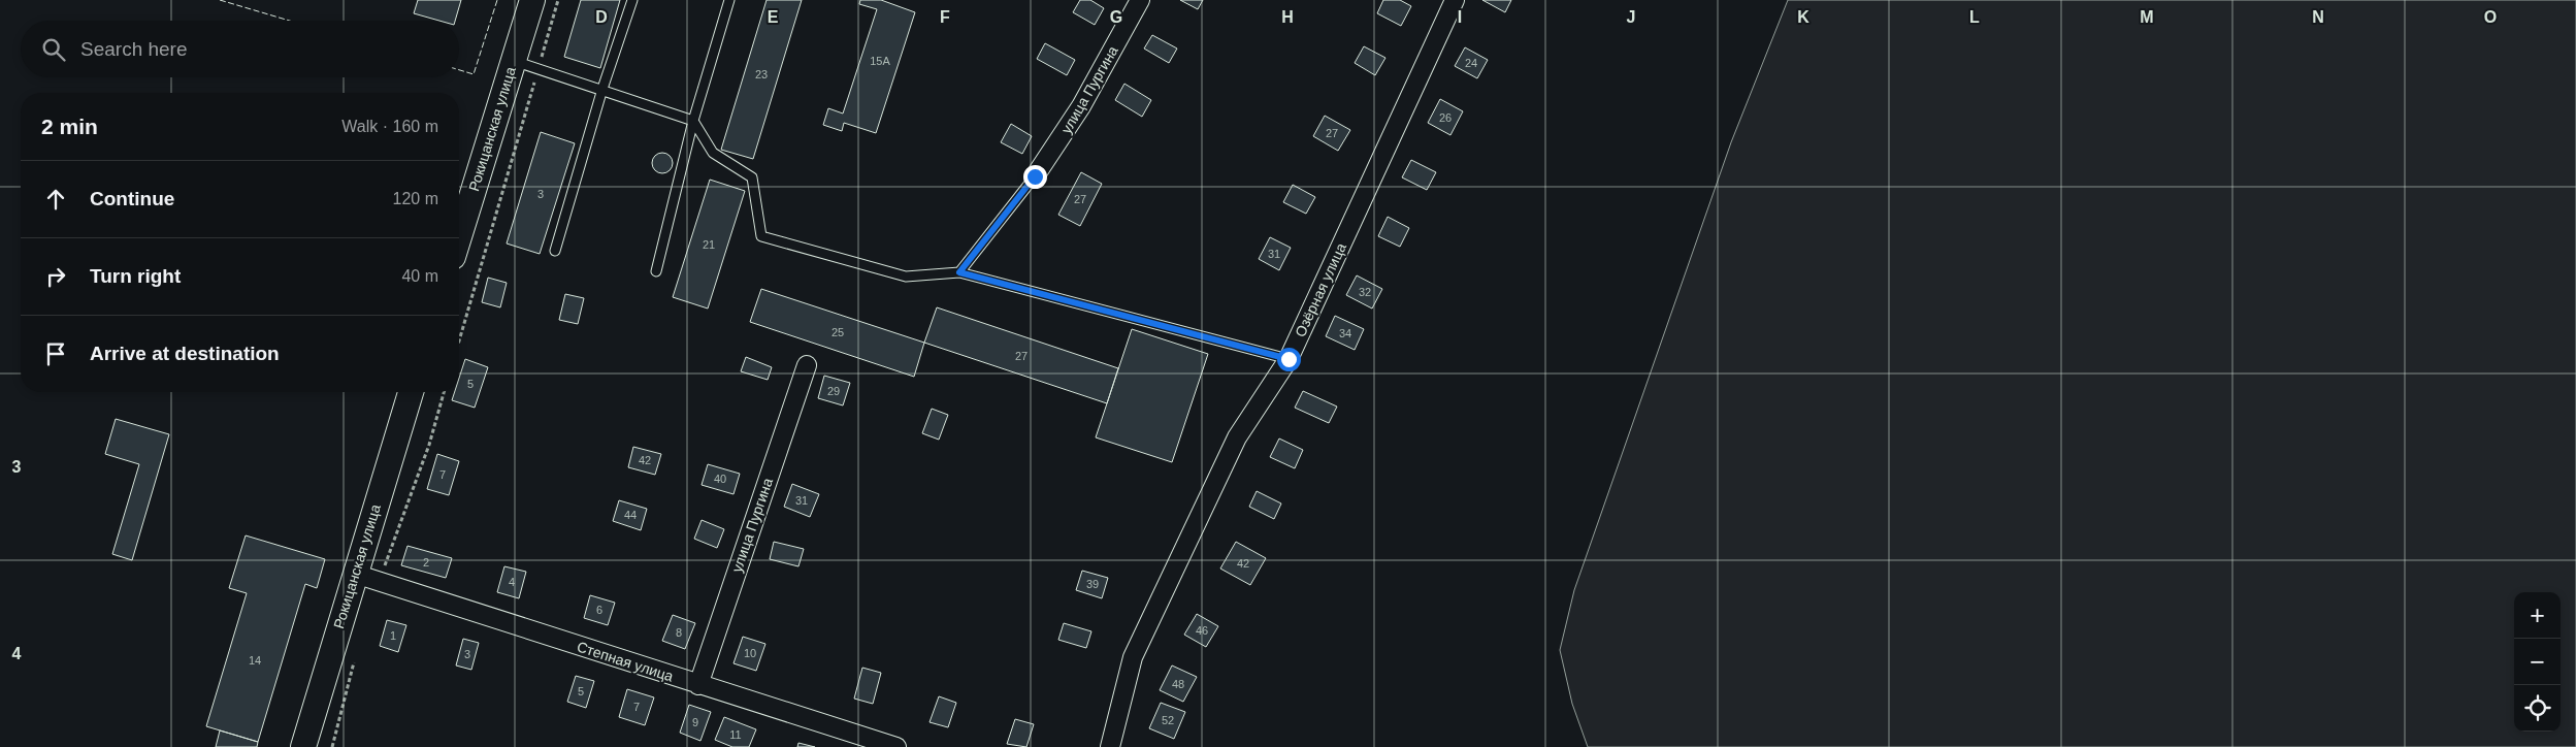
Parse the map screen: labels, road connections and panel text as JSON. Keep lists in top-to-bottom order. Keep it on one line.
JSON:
{"streets":{"street":["улица Пургина","Рокицанская улица","Озёрная улица","Степная улица"]},"crossings":[["улица Пургина","Степная улица"],["Рокицанская улица","Степная улица"]],"house_numbers":["15А","24","23","26","27","3","27","21","31","32","25","34","27","5","29","42","7","40","31","44","2","42","4","39","6","46","8","1","10","3","14","48","5","7","52","9","11"],"page":{"search":"Search here","heading":["2 min","Walk · 160 m"],"list":[["Continue","120 m"],["Turn right","40 m"],"Arrive at destination"],"map_buttons":["+","−"]},"grid":{"columns":["D","E","F","G","H","I","J","K","L","M","N","O"],"rows":["3","4"]}}
